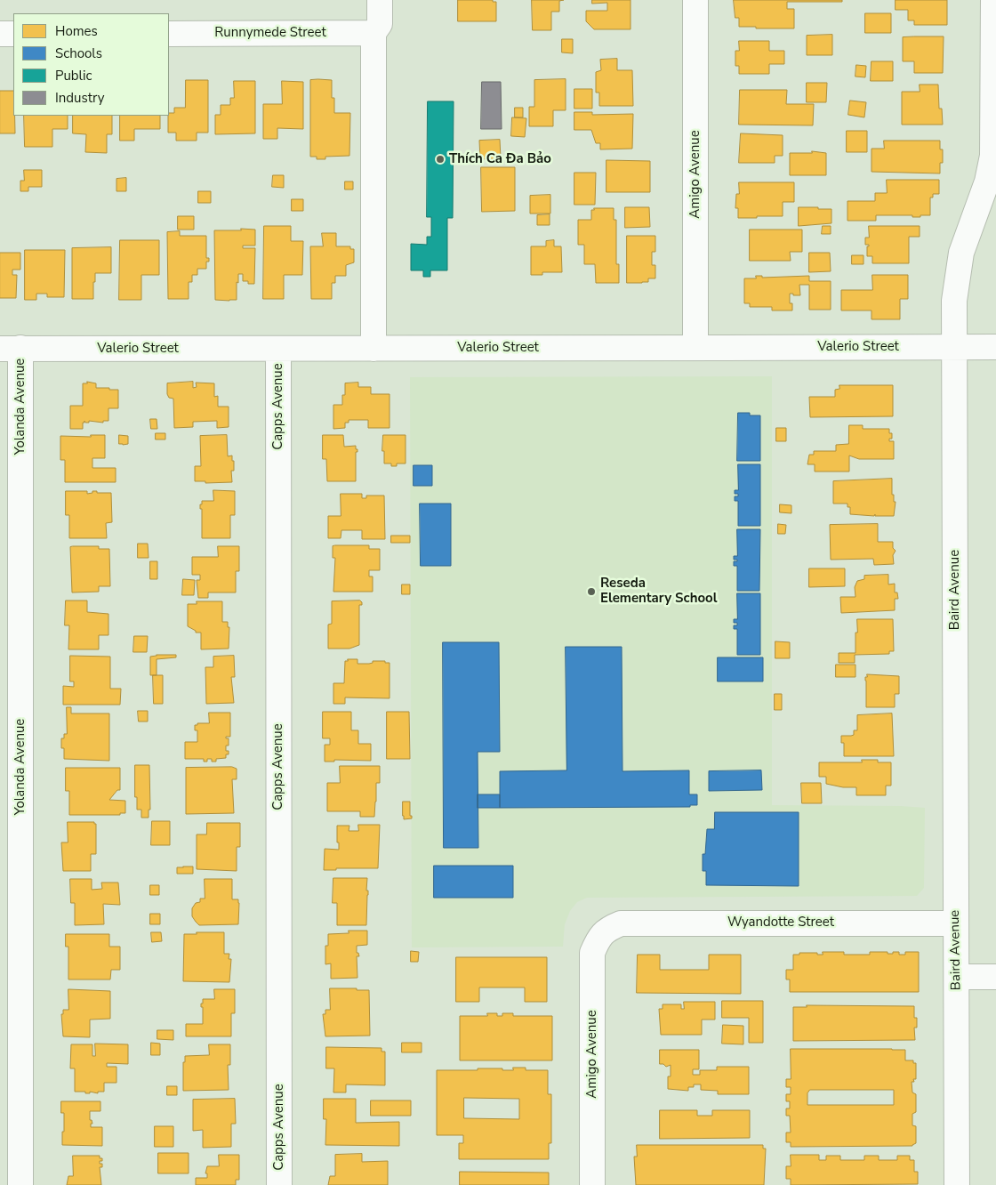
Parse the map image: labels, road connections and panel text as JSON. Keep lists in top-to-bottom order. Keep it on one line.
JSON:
{"streets":{"street":["Runnymede Street","Amigo Avenue","Valerio Street","Yolanda Avenue","Capps Avenue","Baird Avenue","Wyandotte Street"]},"crossings":[["Amigo Avenue","Valerio Street"],["Amigo Avenue","Wyandotte Street"],["Valerio Street","Yolanda Avenue"],["Valerio Street","Capps Avenue"],["Valerio Street","Baird Avenue"],["Baird Avenue","Wyandotte Street"]],"places":["Thích Ca Đa Bảo","Reseda Elementary School"],"legend":["Homes","Schools","Public","Industry"]}
